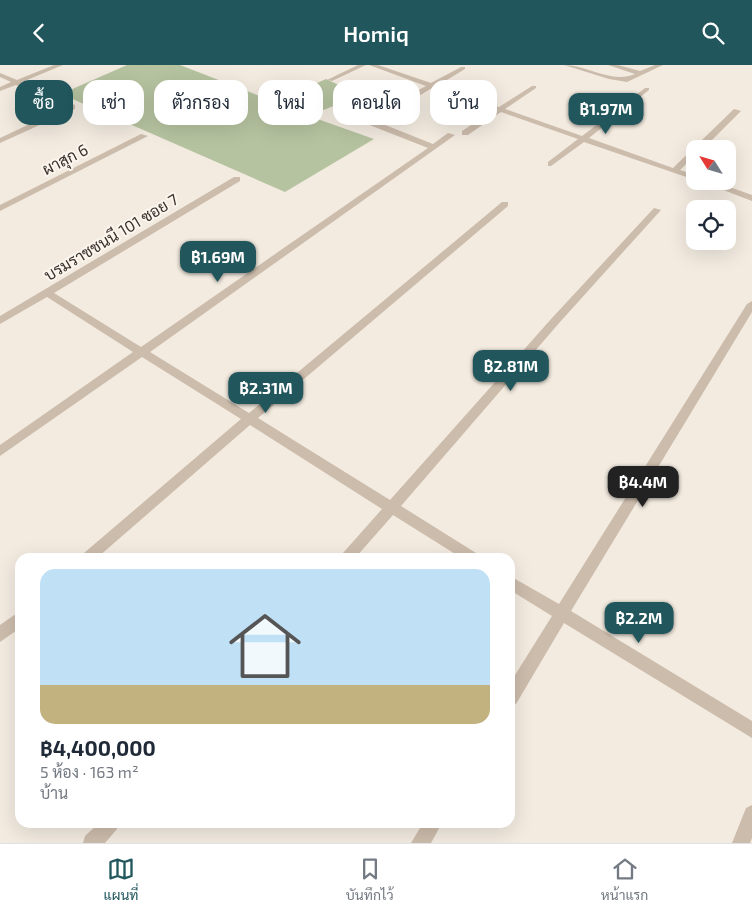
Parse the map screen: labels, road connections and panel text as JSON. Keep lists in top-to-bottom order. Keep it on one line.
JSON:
{"streets":{"street":["ผาสุก 6","บรมราชชนนี 101 ซอย 7"]},"north":"top left","page":{"header":"Homiq","chip":["ซื้อ","เช่า","ตัวกรอง","ใหม่","คอนโด","บ้าน"],"price":["฿1.97M","฿1.69M","฿2.81M","฿2.31M","฿4.4M","฿2.2M"],"list":[{"name":"฿4,400,000","note":"5 ห้อง · 163 m² · บ้าน"}],"tabs":["แผนที่","บันทึกไว้","หน้าแรก"]}}
